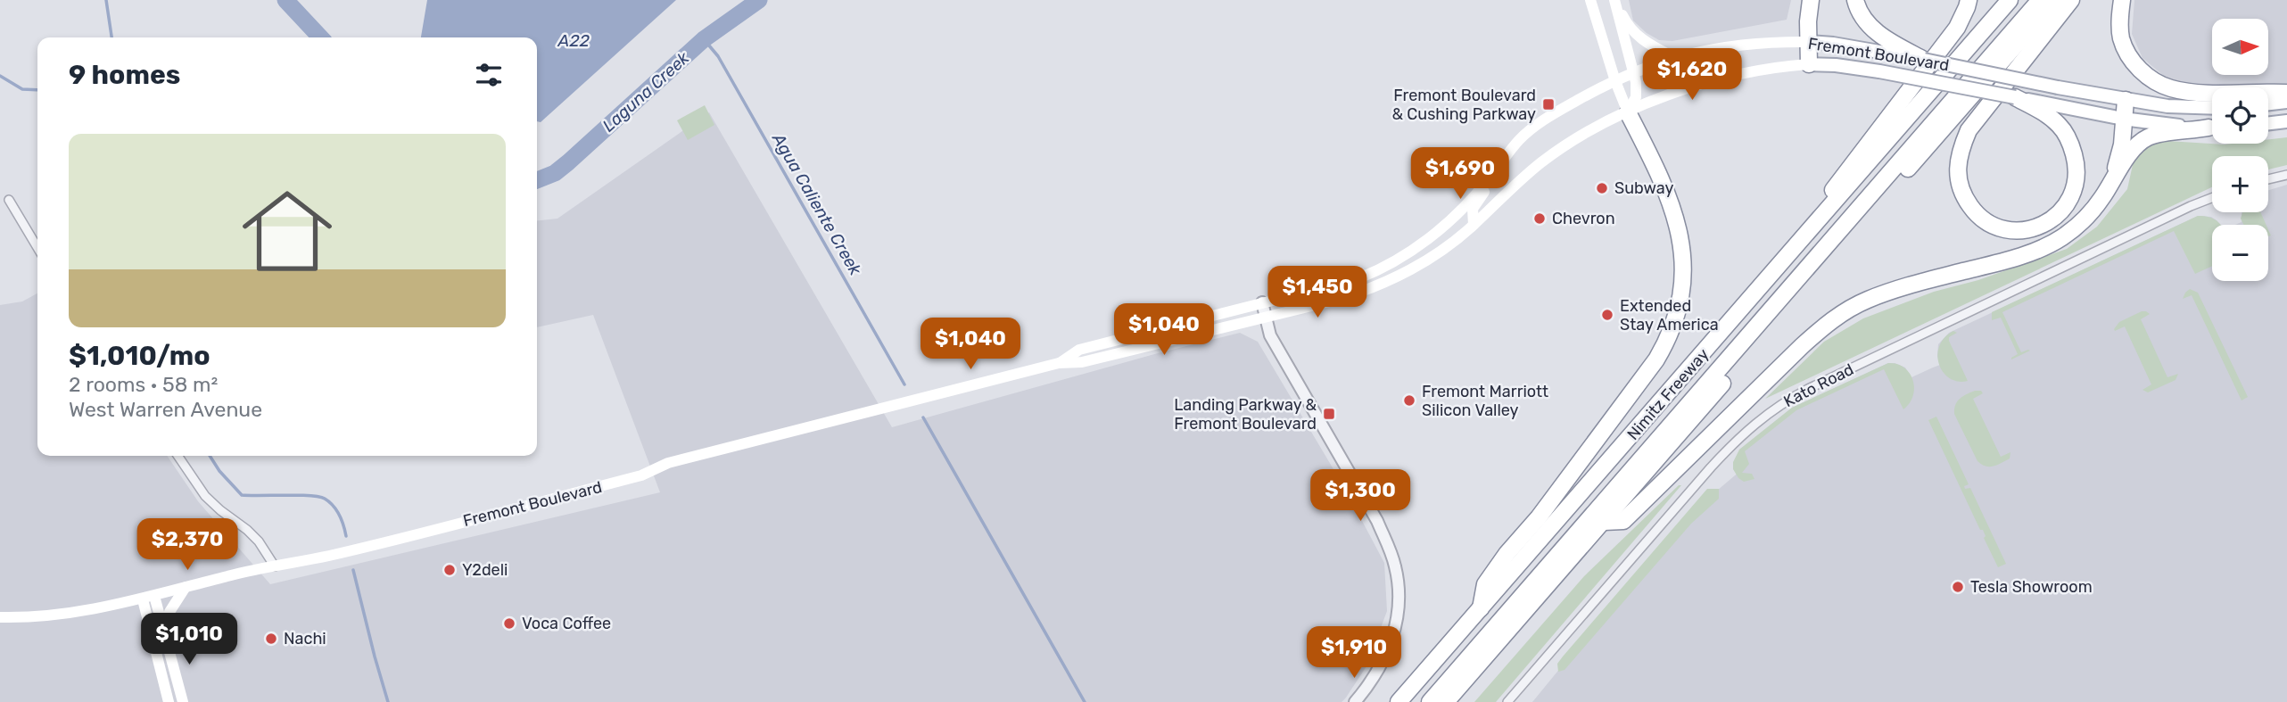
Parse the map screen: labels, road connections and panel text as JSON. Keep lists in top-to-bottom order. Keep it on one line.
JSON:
{"streets":{"highway":["Nimitz Freeway"],"main road":["Fremont Boulevard"],"street":["Kato Road"]},"water":["A22","Laguna Creek","Agua Caliente Creek"],"places":{"transit":["Fremont Boulevard & Cushing Parkway","Landing Parkway & Fremont Boulevard"],"other":["Subway","Chevron","Extended Stay America","Fremont Marriott Silicon Valley","Y2deli","Tesla Showroom","Voca Coffee","Nachi"]},"north":"right","page":{"map_buttons":["+","−"],"heading":"9 homes","price":["$1,620","$1,690","$1,450","$1,040","$1,040","$1,300","$2,370","$1,010","$1,910"],"list":[{"name":"$1,010/mo","note":"2 rooms · 58 m² · West Warren Avenue"}]}}
